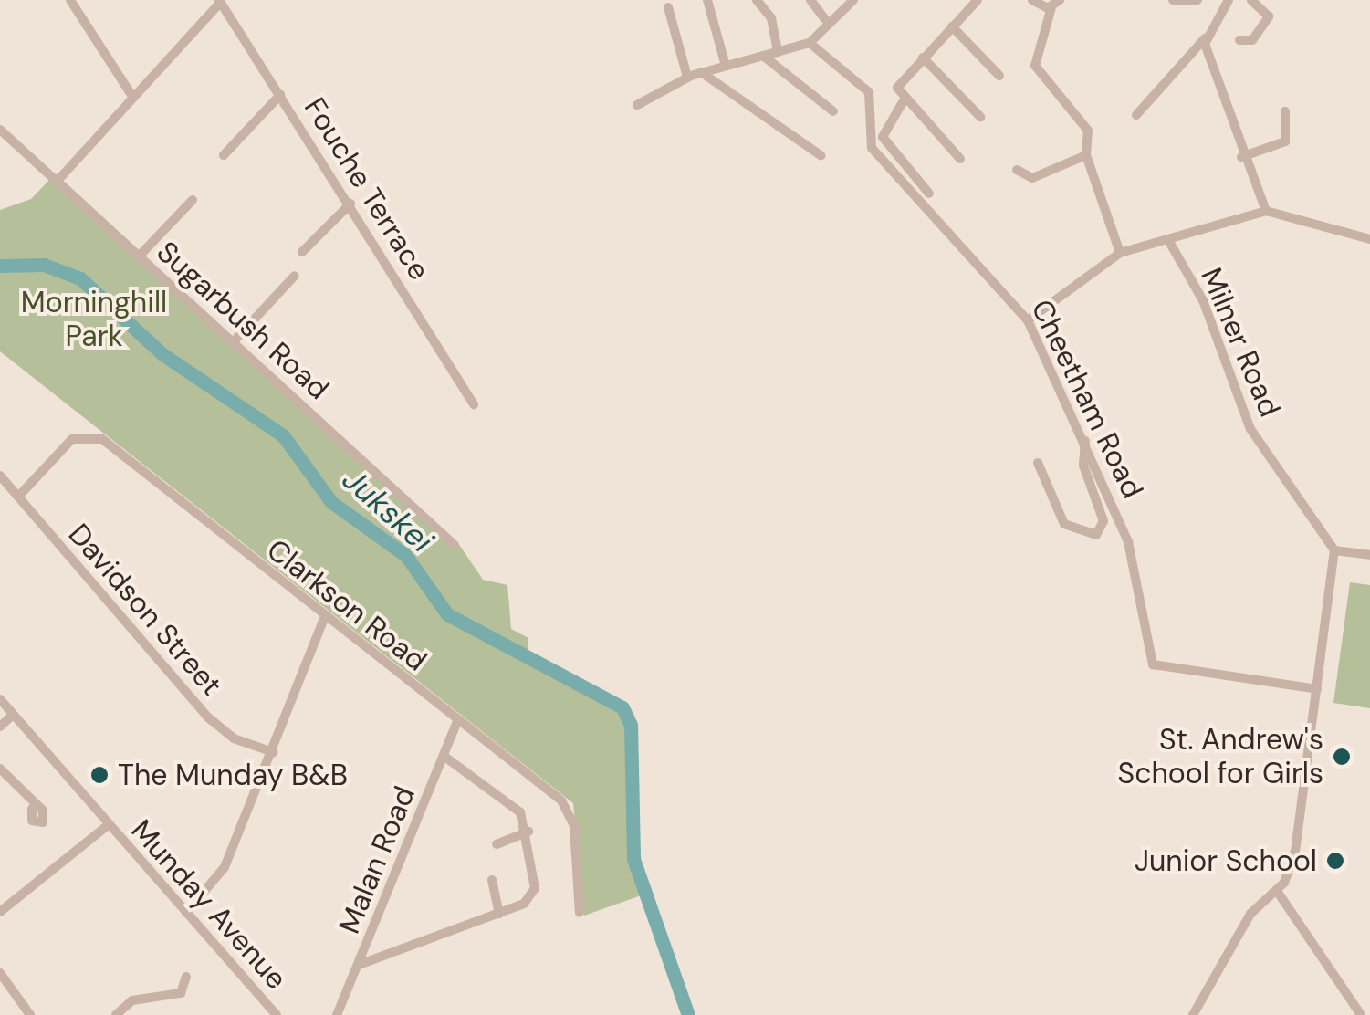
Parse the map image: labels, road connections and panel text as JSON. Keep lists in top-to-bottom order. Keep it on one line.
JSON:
{"streets":{"street":["Fouche Terrace","Sugarbush Road","Milner Road","Cheetham Road","Clarkson Road","Davidson Street","Malan Road","Munday Avenue"]},"crossings":[["Clarkson Road","Davidson Street"],["Clarkson Road","Malan Road"]],"water":["Jukskei"],"parks":["Morninghill Park"],"places":["St. Andrew's School for Girls","The Munday B&B","Junior School"]}
